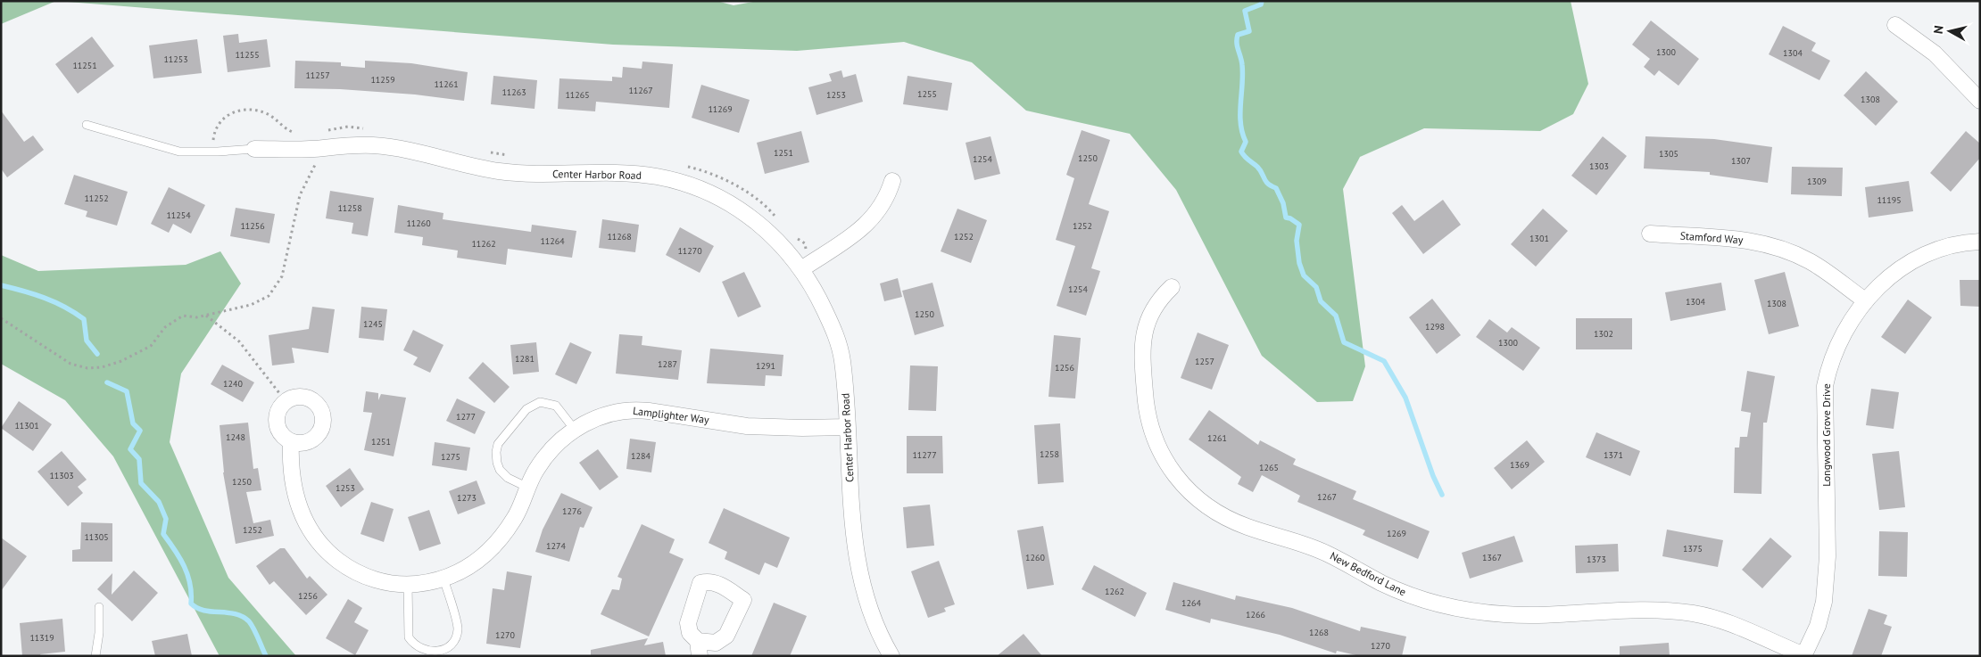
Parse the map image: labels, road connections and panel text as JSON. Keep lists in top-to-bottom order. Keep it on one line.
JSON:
{"streets":{"street":["Center Harbor Road","Stamford Way","Lamplighter Way","Longwood Grove Drive","New Bedford Lane"]},"crossings":[["Center Harbor Road","Lamplighter Way"],["Stamford Way","Longwood Grove Drive"],["Longwood Grove Drive","New Bedford Lane"]],"house_numbers":["1300","1304","11255","11253","11251","11257","11259","11261","11267","11263","1255","11265","1253","1308","11269","1251","1305","1250","1254","1307","1303","1309","11252","11195","11258","11254","11260","11256","1252","11268","1252","1301","11264","11262","11270","1254","1304","1308","1250","1245","1298","1302","1300","1281","1257","1287","1291","1256","1240","1277","11301","1248","1261","1251","1258","11277","1371","1284","1275","1369","1265","11303","1250","1253","1267","1273","1276","1252","1269","11305","1274","1375","1260","1367","1373","1262","1256","1264","1266","1268","1270","11319","1270"],"north":"left"}
